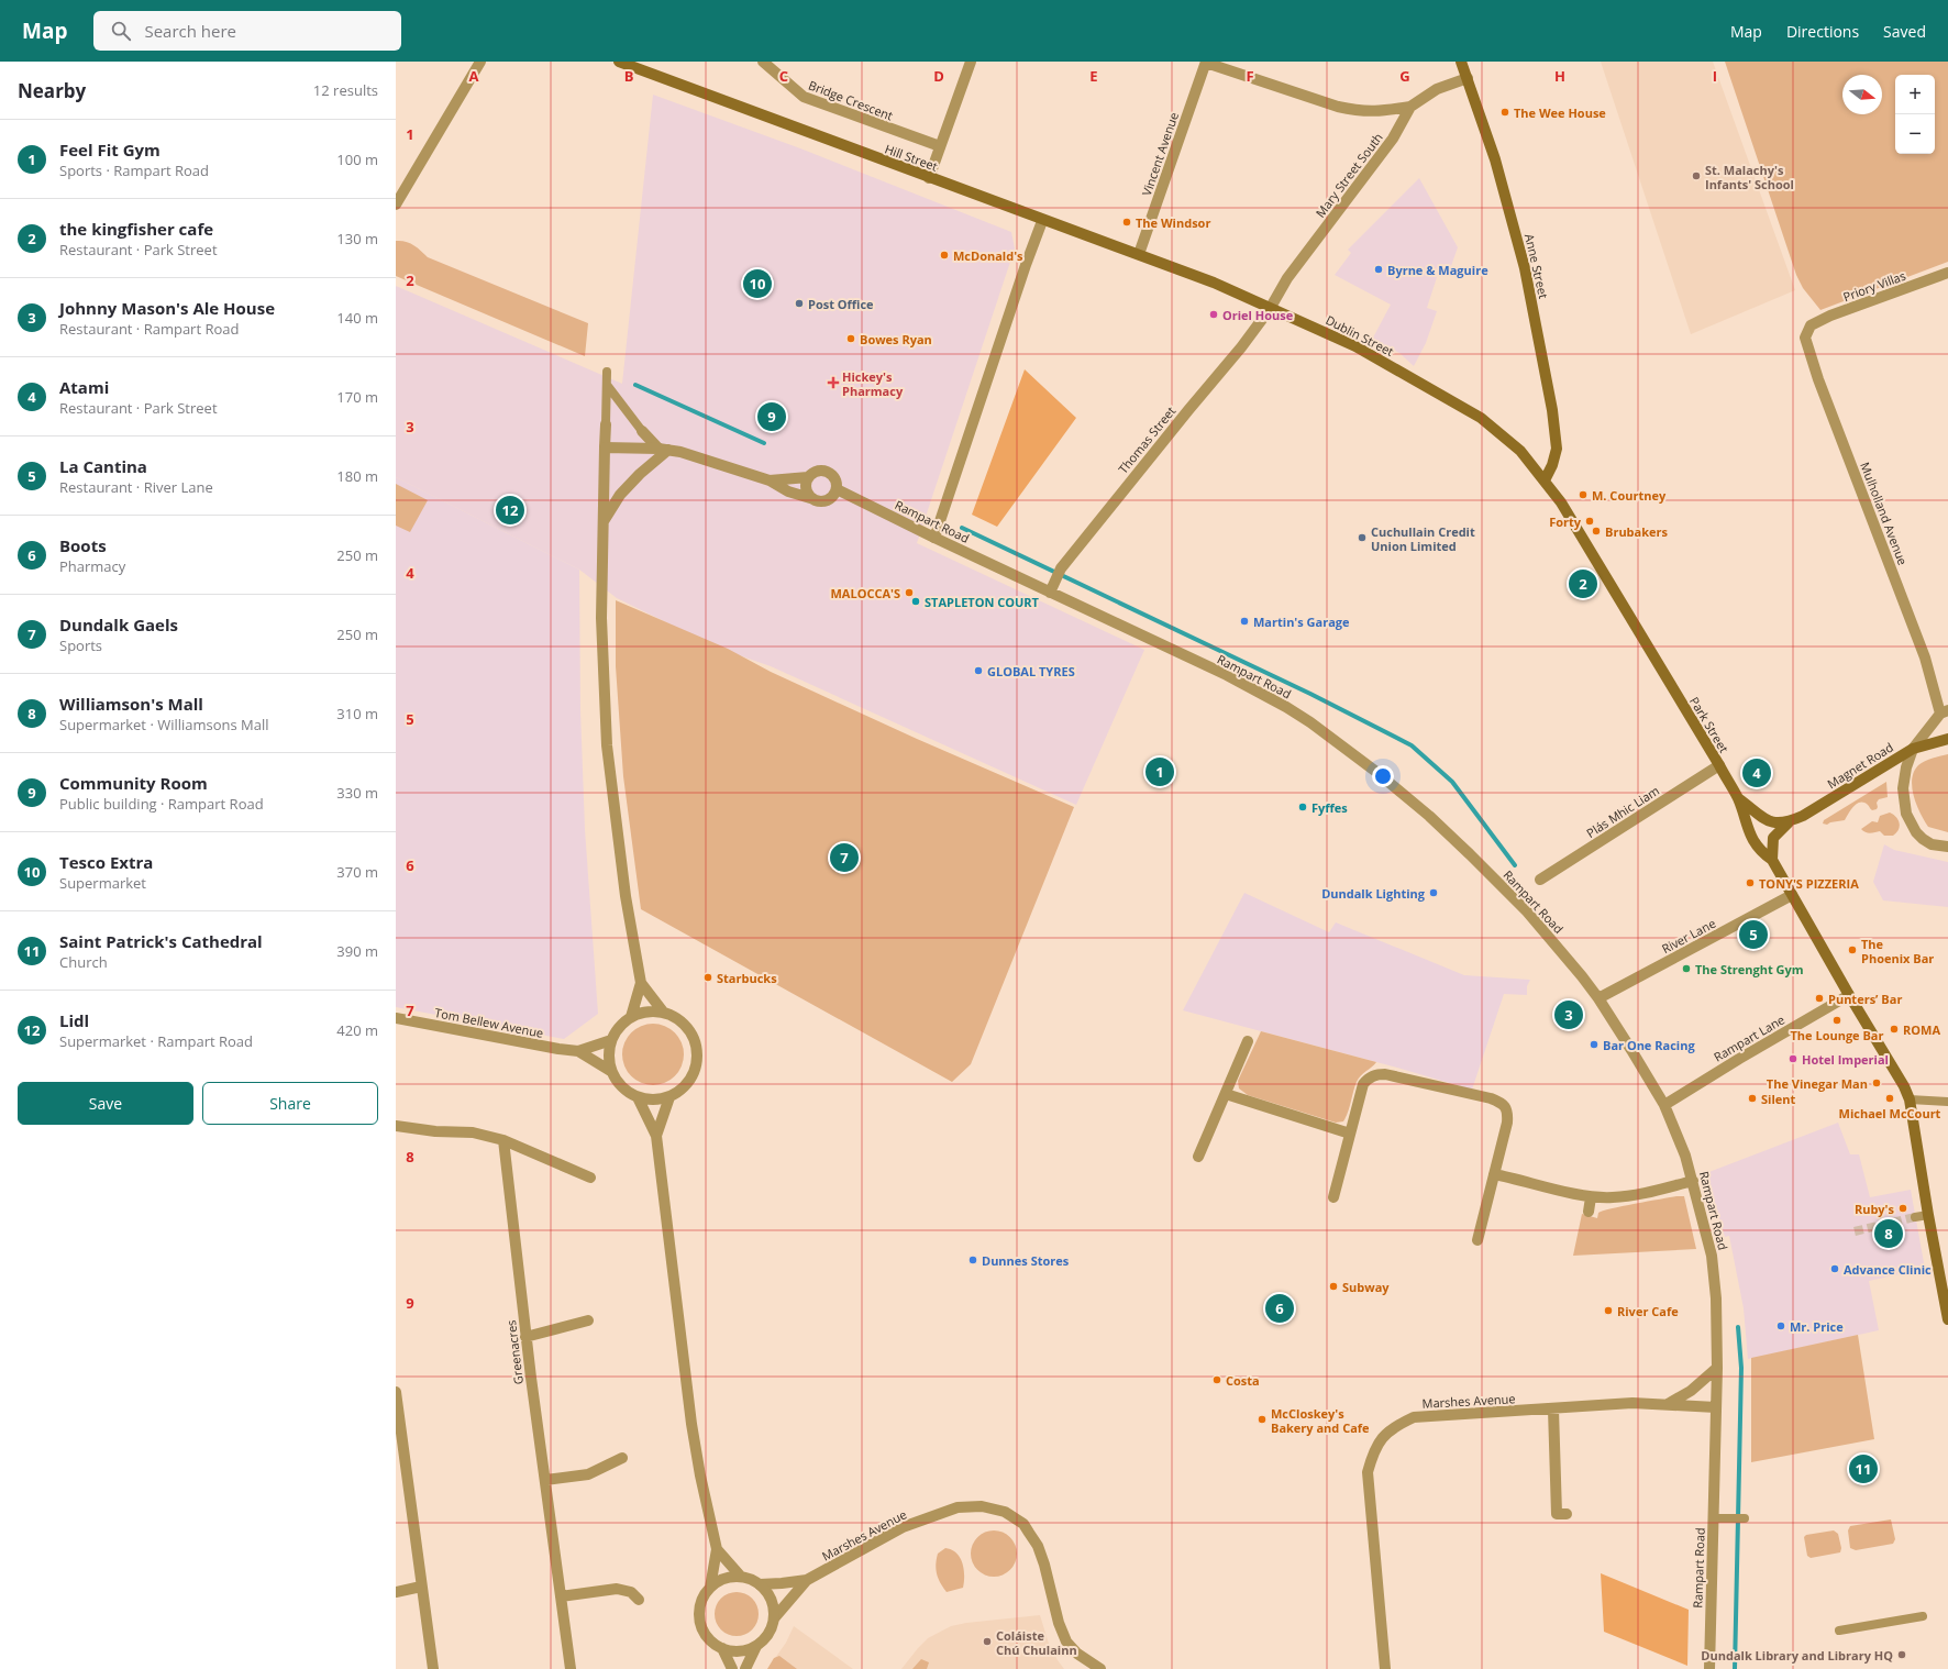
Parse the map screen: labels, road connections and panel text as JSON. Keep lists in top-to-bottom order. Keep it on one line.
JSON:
{"streets":{"main road":["Hill Street","Anne Street","Dublin Street","Park Street","Magnet Road"],"street":["Bridge Crescent","Vincent Avenue","Mary Street South","Priory Villas","Thomas Street","Mulholland Avenue","Rampart Road","Plás Mhic Liam","River Lane","Tom Bellew Avenue","Rampart Lane","Greenacres","Marshes Avenue"]},"crossings":[["Vincent Avenue","Hill Street"],["Vincent Avenue","Dublin Street"],["Hill Street","Dublin Street"],["Mary Street South","Anne Street"],["Mary Street South","Dublin Street"],["Mary Street South","Thomas Street"],["Anne Street","Dublin Street"],["Anne Street","Park Street"],["Priory Villas","Mulholland Avenue"],["Dublin Street","Thomas Street"],["Dublin Street","Park Street"],["Thomas Street","Rampart Road"],["Rampart Road","River Lane"],["Rampart Road","Rampart Lane"],["Rampart Road","Marshes Avenue"],["Park Street","Magnet Road"],["Park Street","Plás Mhic Liam"],["Park Street","River Lane"],["Park Street","Rampart Lane"]],"places":{"other":["The Wee House","St. Malachy's Infants' School","The Windsor","McDonald's","Byrne & Maguire","Post Office","Oriel House","Bowes Ryan","M. Courtney","Forty","Brubakers","Cuchullain Credit Union Limited","MALOCCA'S","STAPLETON COURT","Martin's Garage","GLOBAL TYRES","Fyffes","TONY'S PIZZERIA","Dundalk Lighting","The Phoenix Bar","The Strenght Gym","Starbucks","Punters’ Bar","The Lounge Bar","ROMA","Bar One Racing","Hotel Imperial","The Vinegar Man","Silent","Michael McCourt","Ruby's","Dunnes Stores","Advance Clinic","Subway","River Cafe","Mr. Price","Costa","McCloskey's Bakery and Cafe","Coláiste Chú Chulainn","Dundalk Library and Library HQ"],"health":["Hickey's Pharmacy"]},"north":"right","page":{"header":"Map","search":"Search here","nav":["Map","Directions","Saved"],"heading":["Nearby","12 results"],"map_buttons":["+","−"],"list":[{"mark":"1","name":"Feel Fit Gym","note":"Sports · Rampart Road","value":"100 m"},{"mark":"2","name":"the kingfisher cafe","note":"Restaurant · Park Street","value":"130 m"},{"mark":"3","name":"Johnny Mason's Ale House","note":"Restaurant · Rampart Road","value":"140 m"},{"mark":"4","name":"Atami","note":"Restaurant · Park Street","value":"170 m"},{"mark":"5","name":"La Cantina","note":"Restaurant · River Lane","value":"180 m"},{"mark":"6","name":"Boots","note":"Pharmacy","value":"250 m"},{"mark":"7","name":"Dundalk Gaels","note":"Sports","value":"250 m"},{"mark":"8","name":"Williamson's Mall","note":"Supermarket · Williamsons Mall","value":"310 m"},{"mark":"9","name":"Community Room","note":"Public building · Rampart Road","value":"330 m"},{"mark":"10","name":"Tesco Extra","note":"Supermarket","value":"370 m"},{"mark":"11","name":"Saint Patrick's Cathedral","note":"Church","value":"390 m"},{"mark":"12","name":"Lidl","note":"Supermarket · Rampart Road","value":"420 m"}],"pins":["10","9","12","2","1","4","7","5","3","8","6","11"],"buttons":["Save","Share"]},"grid":{"columns":["A","B","C","D","E","F","G","H","I"],"rows":["1","2","3","4","5","6","7","8","9"]}}
